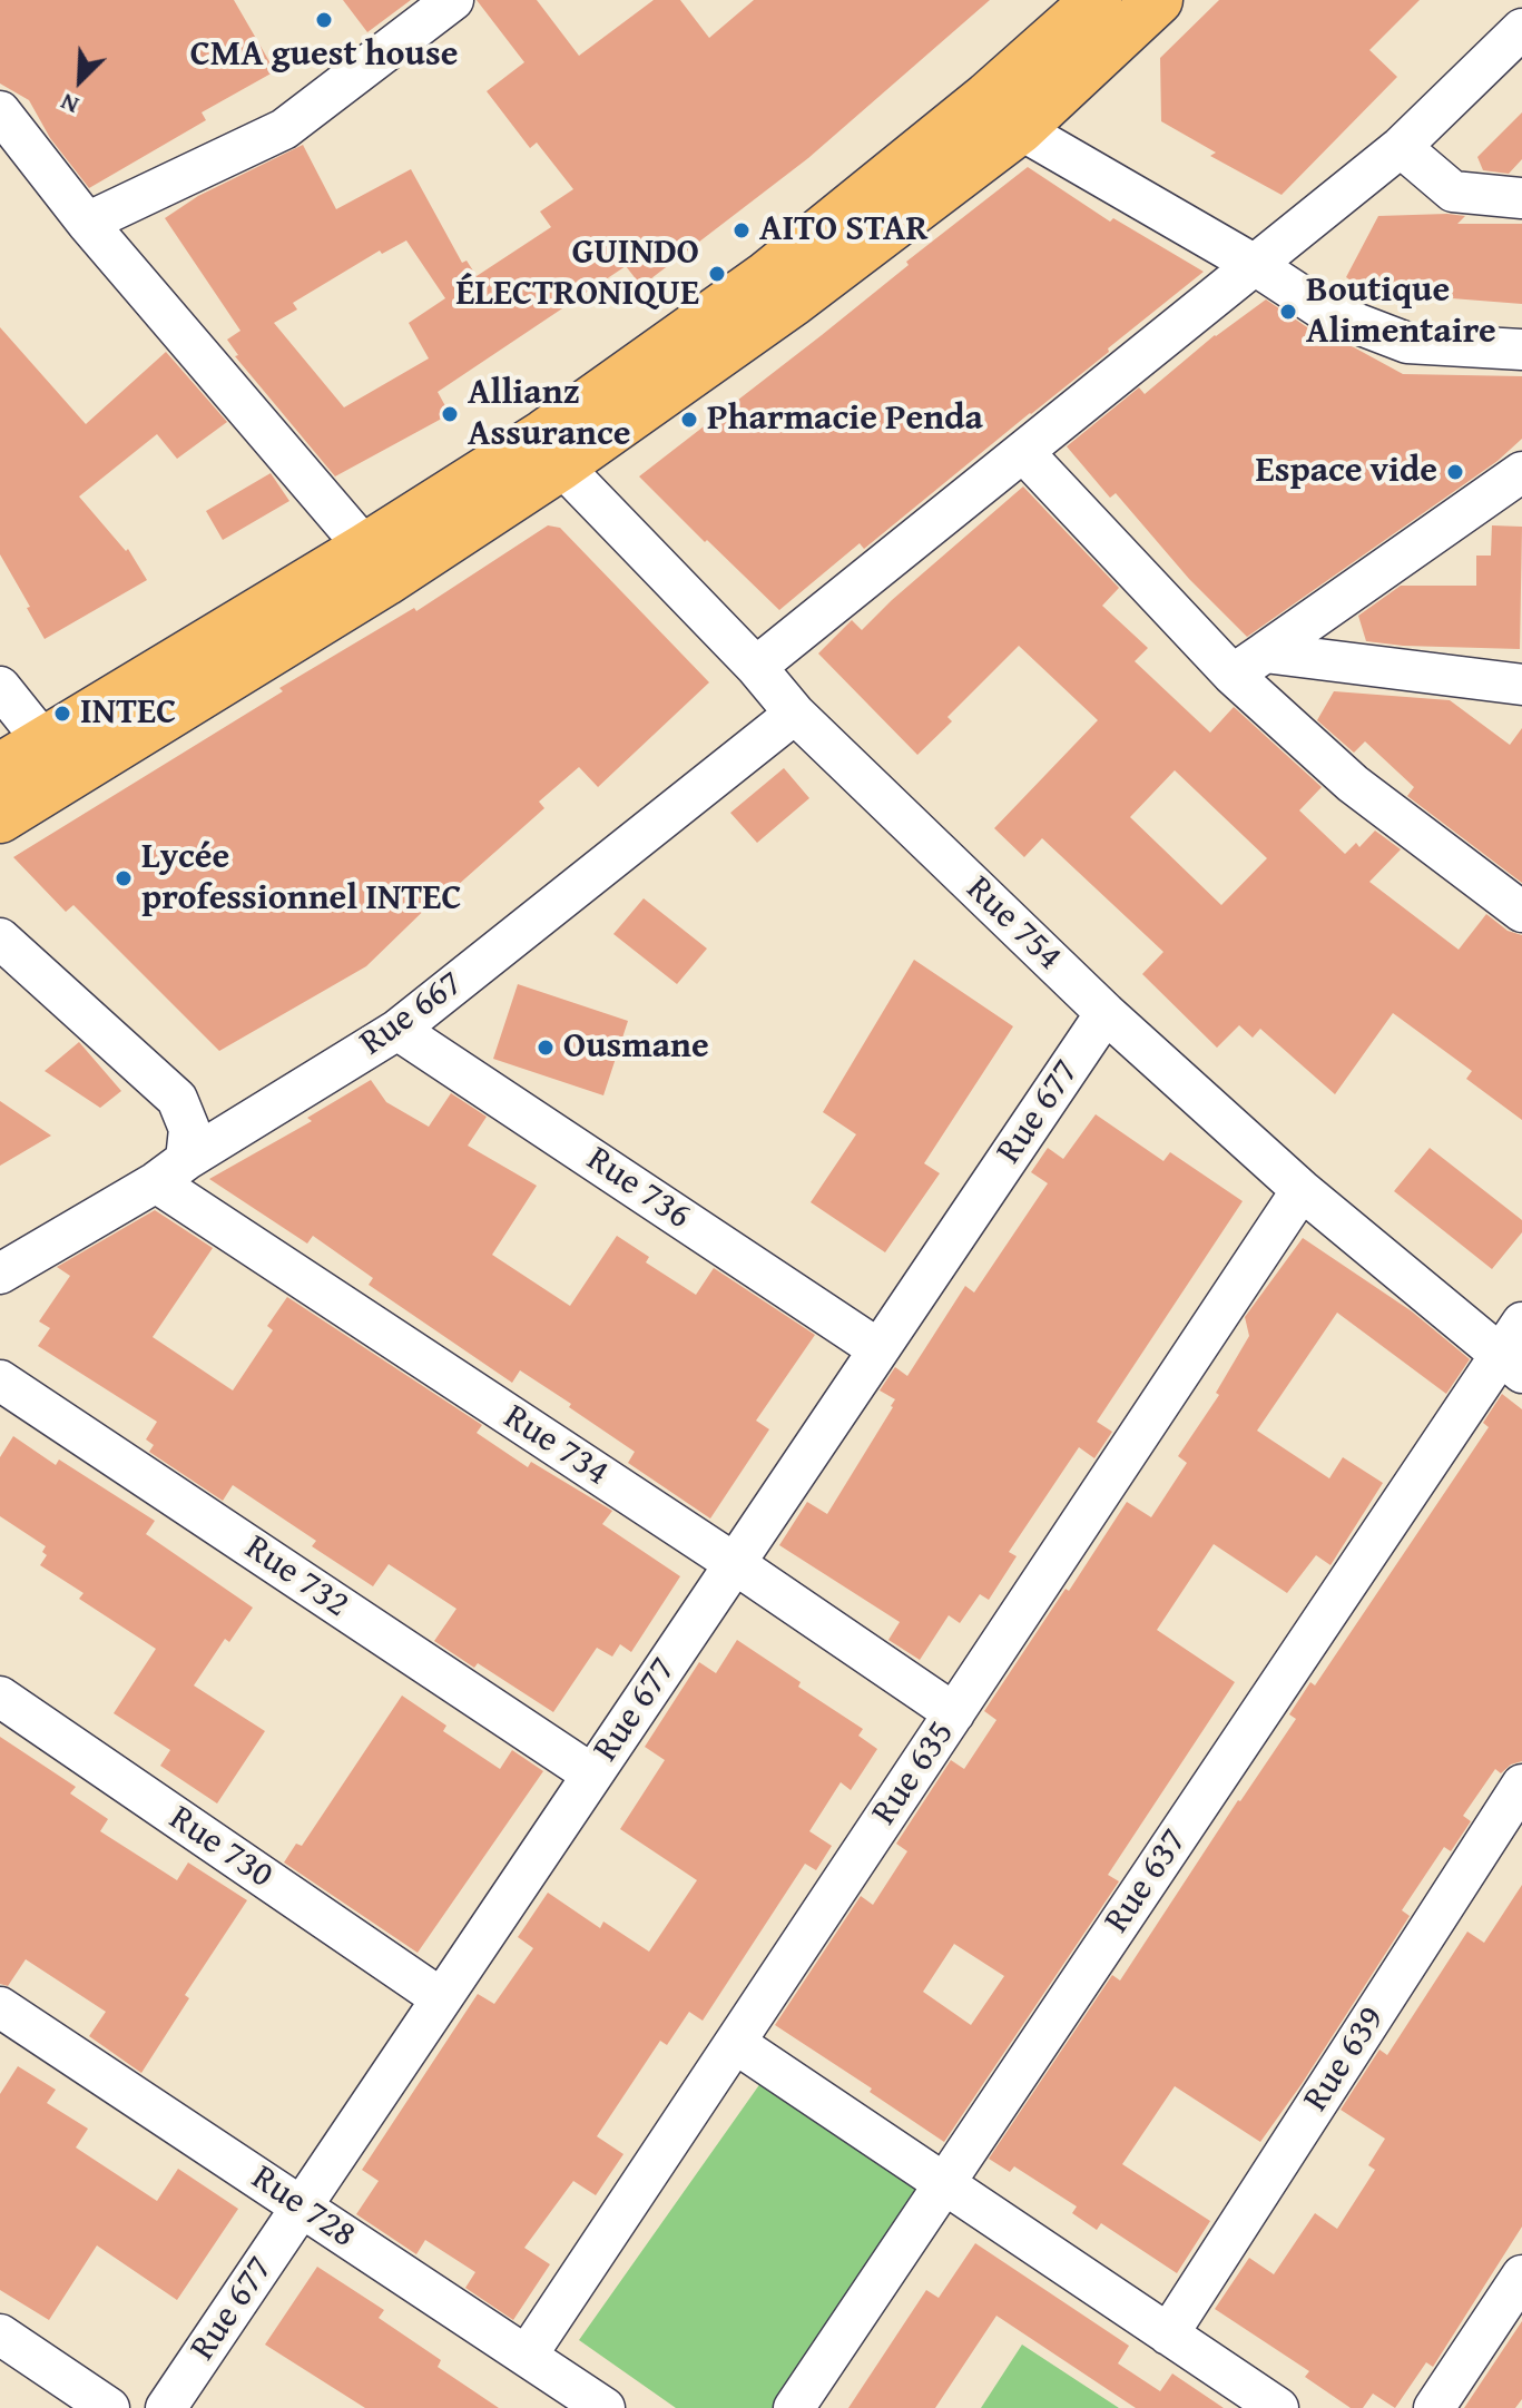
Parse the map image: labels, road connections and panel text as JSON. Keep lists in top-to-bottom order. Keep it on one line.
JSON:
{"streets":{"street":["Rue 754","Rue 667","Rue 677","Rue 736","Rue 734","Rue 732","Rue 635","Rue 730","Rue 637","Rue 639","Rue 728"]},"crossings":[["Rue 754","Rue 667"],["Rue 754","Rue 677"],["Rue 754","Rue 635"],["Rue 754","Rue 637"],["Rue 667","Rue 736"],["Rue 667","Rue 734"],["Rue 677","Rue 736"],["Rue 677","Rue 734"],["Rue 677","Rue 732"],["Rue 677","Rue 730"],["Rue 677","Rue 728"],["Rue 734","Rue 635"],["Rue 635","Rue 728"]],"places":["CMA guest house","AITO STAR","GUINDO ÉLECTRONIQUE","Boutique Alimentaire","Allianz Assurance","Pharmacie Penda","Espace vide","INTEC","Lycée professionnel INTEC","Ousmane"],"north":"bottom left"}
